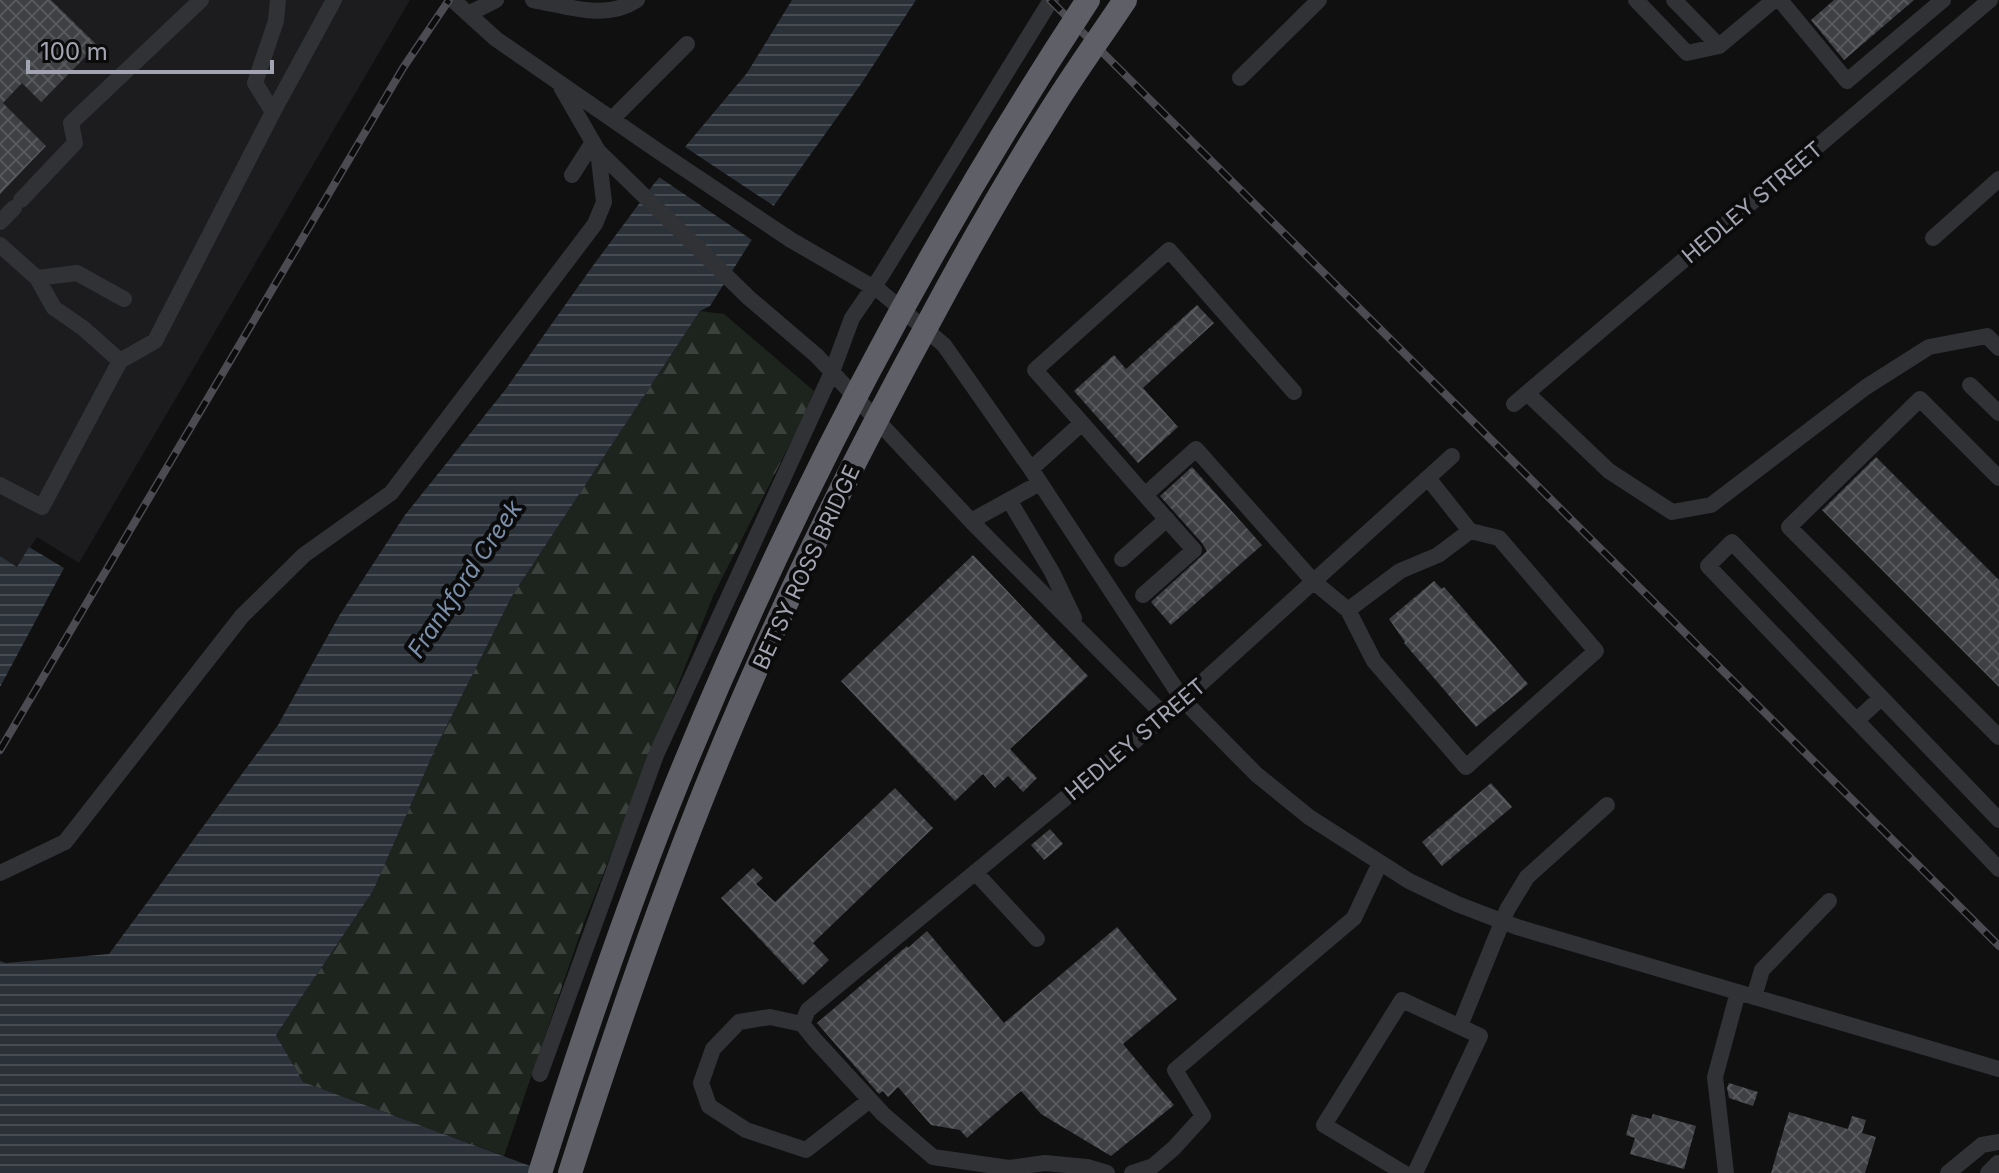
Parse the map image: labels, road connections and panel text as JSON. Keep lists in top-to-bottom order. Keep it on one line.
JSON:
{"streets":{"highway":["BETSY ROSS BRIDGE"],"street":["HEDLEY STREET"]},"water":["Frankford Creek"],"scale_bar":"100 m"}
